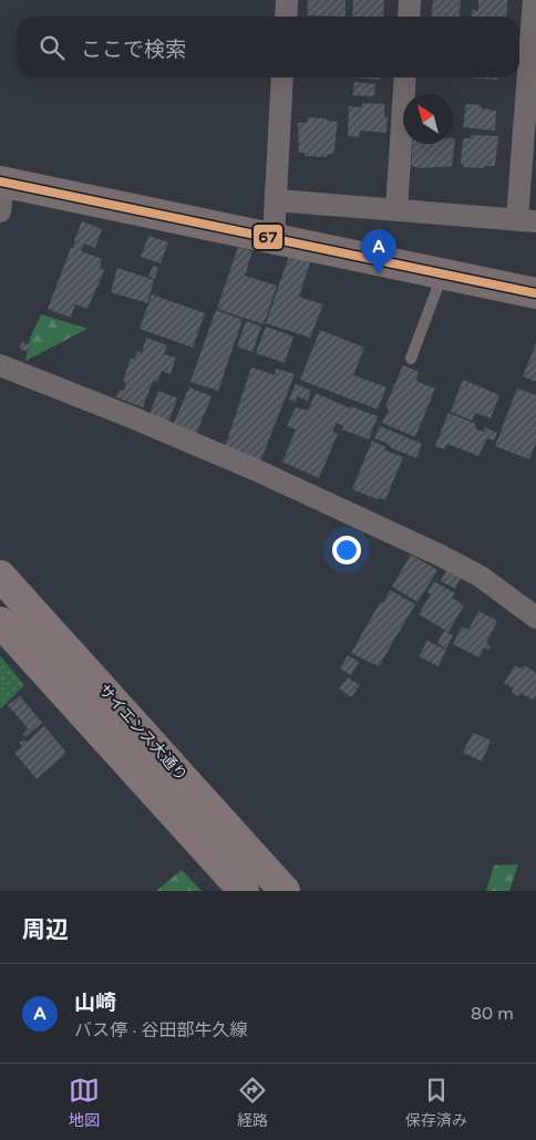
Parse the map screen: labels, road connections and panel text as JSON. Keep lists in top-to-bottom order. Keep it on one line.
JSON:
{"streets":{"main road":["サイエンス大通り"]},"lines":["transit line 67"],"north":"top left","page":{"search":"ここで検索","pins":"A","heading":"周辺","list":[{"mark":"A","name":"山崎","note":"バス停 · 谷田部牛久線","value":"80 m"}],"nav":["地図","経路","保存済み"]}}
